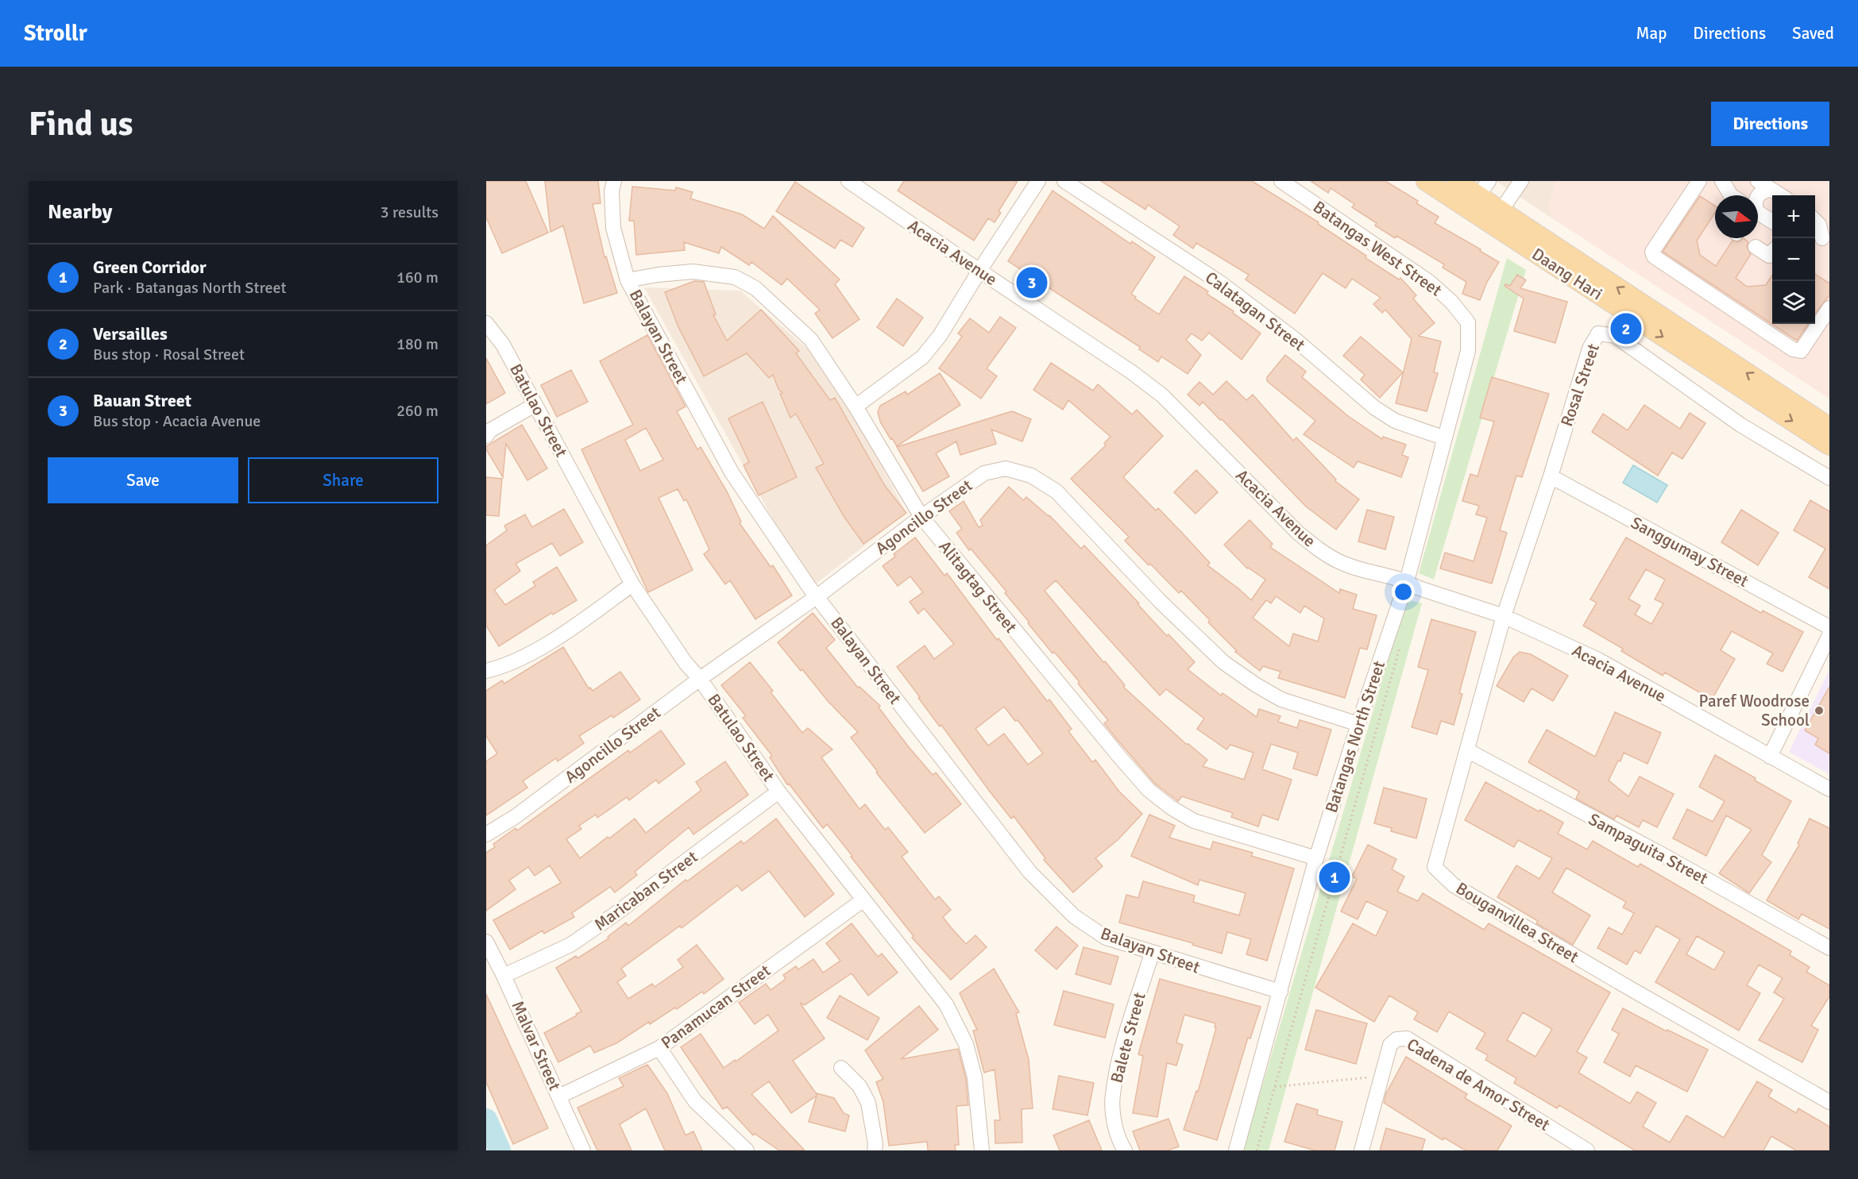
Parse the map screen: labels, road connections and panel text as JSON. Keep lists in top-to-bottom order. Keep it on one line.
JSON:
{"streets":{"main road":["Daang Hari"],"street":["Batangas West Street","Acacia Avenue","Calatagan Street","Balayan Street","Rosal Street","Batulao Street","Agoncillo Street","Sanggumay Street","Alitagtag Street","Batangas North Street","Sampaguita Street","Maricaban Street","Bouganvillea Street","Panamucan Street","Balete Street","Malvar Street","Cadena de Amor Street"]},"crossings":[["Batangas West Street","Batangas North Street"],["Acacia Avenue","Rosal Street"],["Acacia Avenue","Batangas North Street"],["Acacia Avenue","Bouganvillea Street"],["Calatagan Street","Batangas North Street"],["Balayan Street","Agoncillo Street"],["Balayan Street","Alitagtag Street"],["Balayan Street","Batangas North Street"],["Balayan Street","Balete Street"],["Rosal Street","Sanggumay Street"],["Rosal Street","Bouganvillea Street"],["Batulao Street","Agoncillo Street"],["Batulao Street","Maricaban Street"],["Batulao Street","Panamucan Street"],["Agoncillo Street","Alitagtag Street"],["Agoncillo Street","Batangas North Street"],["Alitagtag Street","Batangas North Street"],["Sampaguita Street","Bouganvillea Street"],["Maricaban Street","Malvar Street"],["Panamucan Street","Malvar Street"]],"places":["Paref Woodrose School"],"north":"right","page":{"header":"Strollr","nav":["Map","Directions","Saved"],"buttons":["Directions",["Save","Share"]],"title":"Find us","heading":["Nearby","3 results"],"map_buttons":["+","−"],"list":[{"mark":"1","name":"Green Corridor","note":"Park · Batangas North Street","value":"160 m"},{"mark":"2","name":"Versailles","note":"Bus stop · Rosal Street","value":"180 m"},{"mark":"3","name":"Bauan Street","note":"Bus stop · Acacia Avenue","value":"260 m"}],"pins":["3","2","1"]}}
